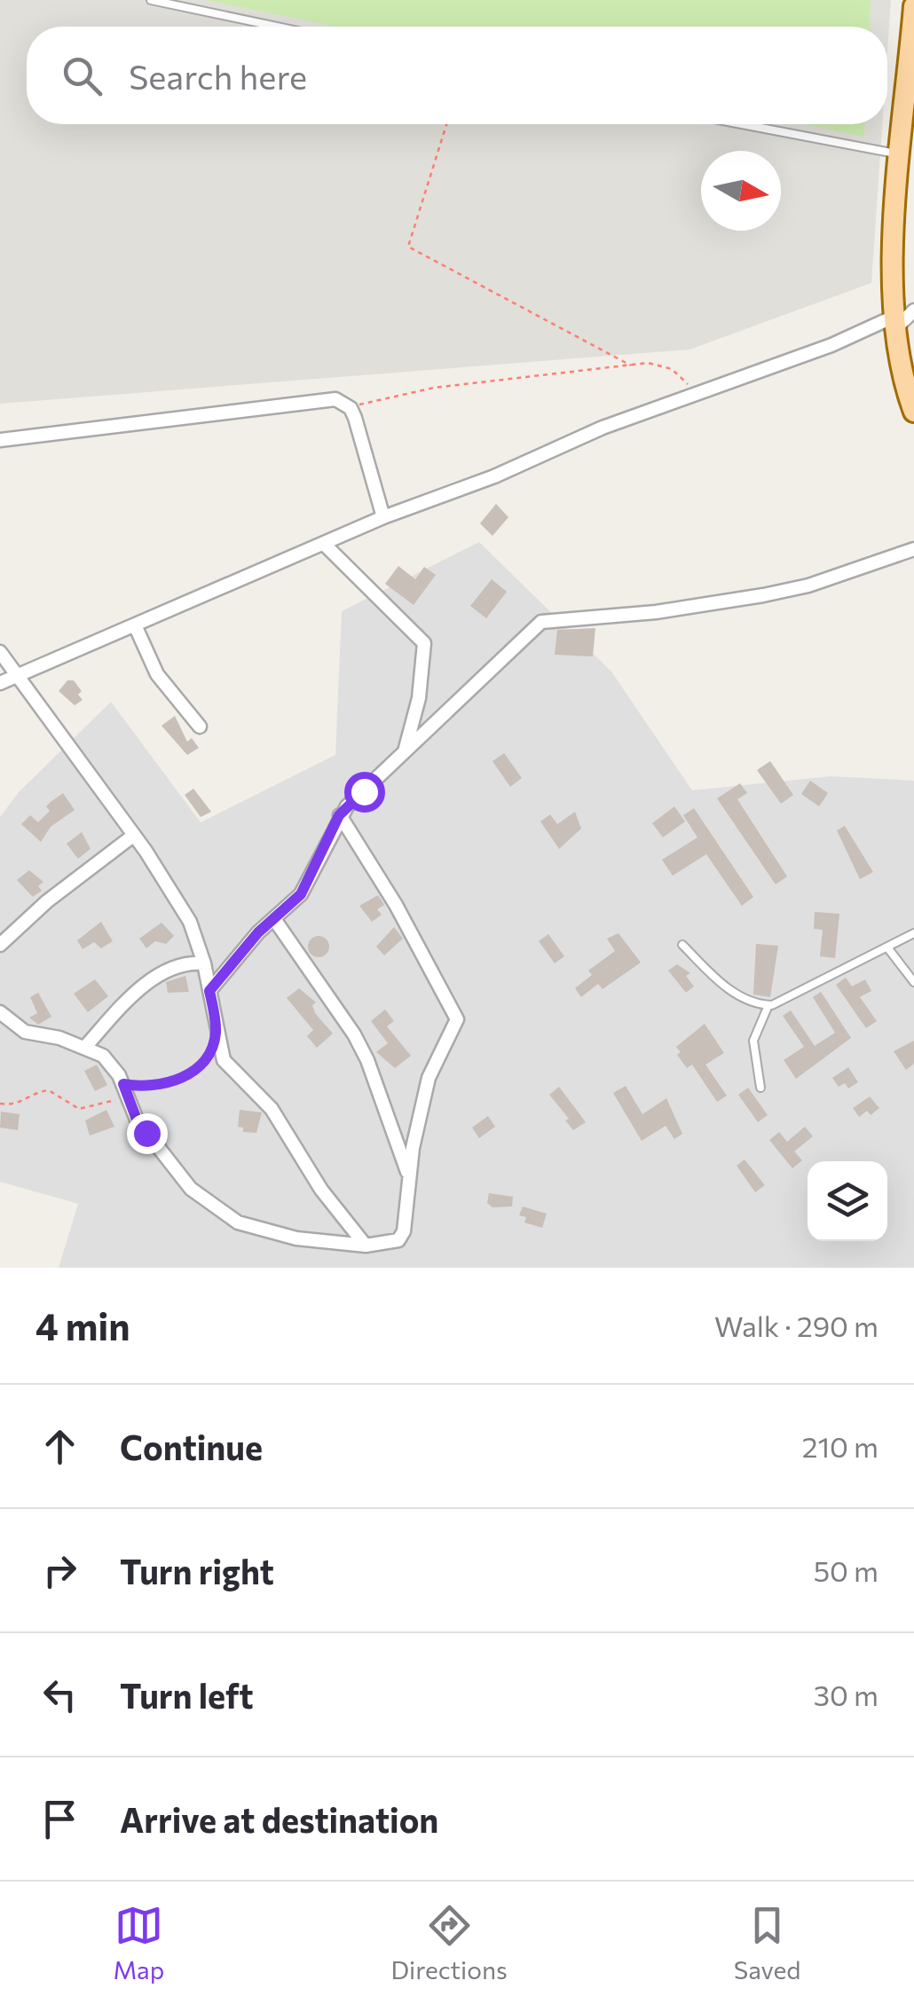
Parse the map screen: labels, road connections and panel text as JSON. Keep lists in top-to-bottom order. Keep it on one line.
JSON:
{"north":"right","page":{"search":"Search here","heading":["4 min","Walk · 290 m"],"list":[["Continue","210 m"],["Turn right","50 m"],["Turn left","30 m"],"Arrive at destination"],"nav":["Map","Directions","Saved"]}}
